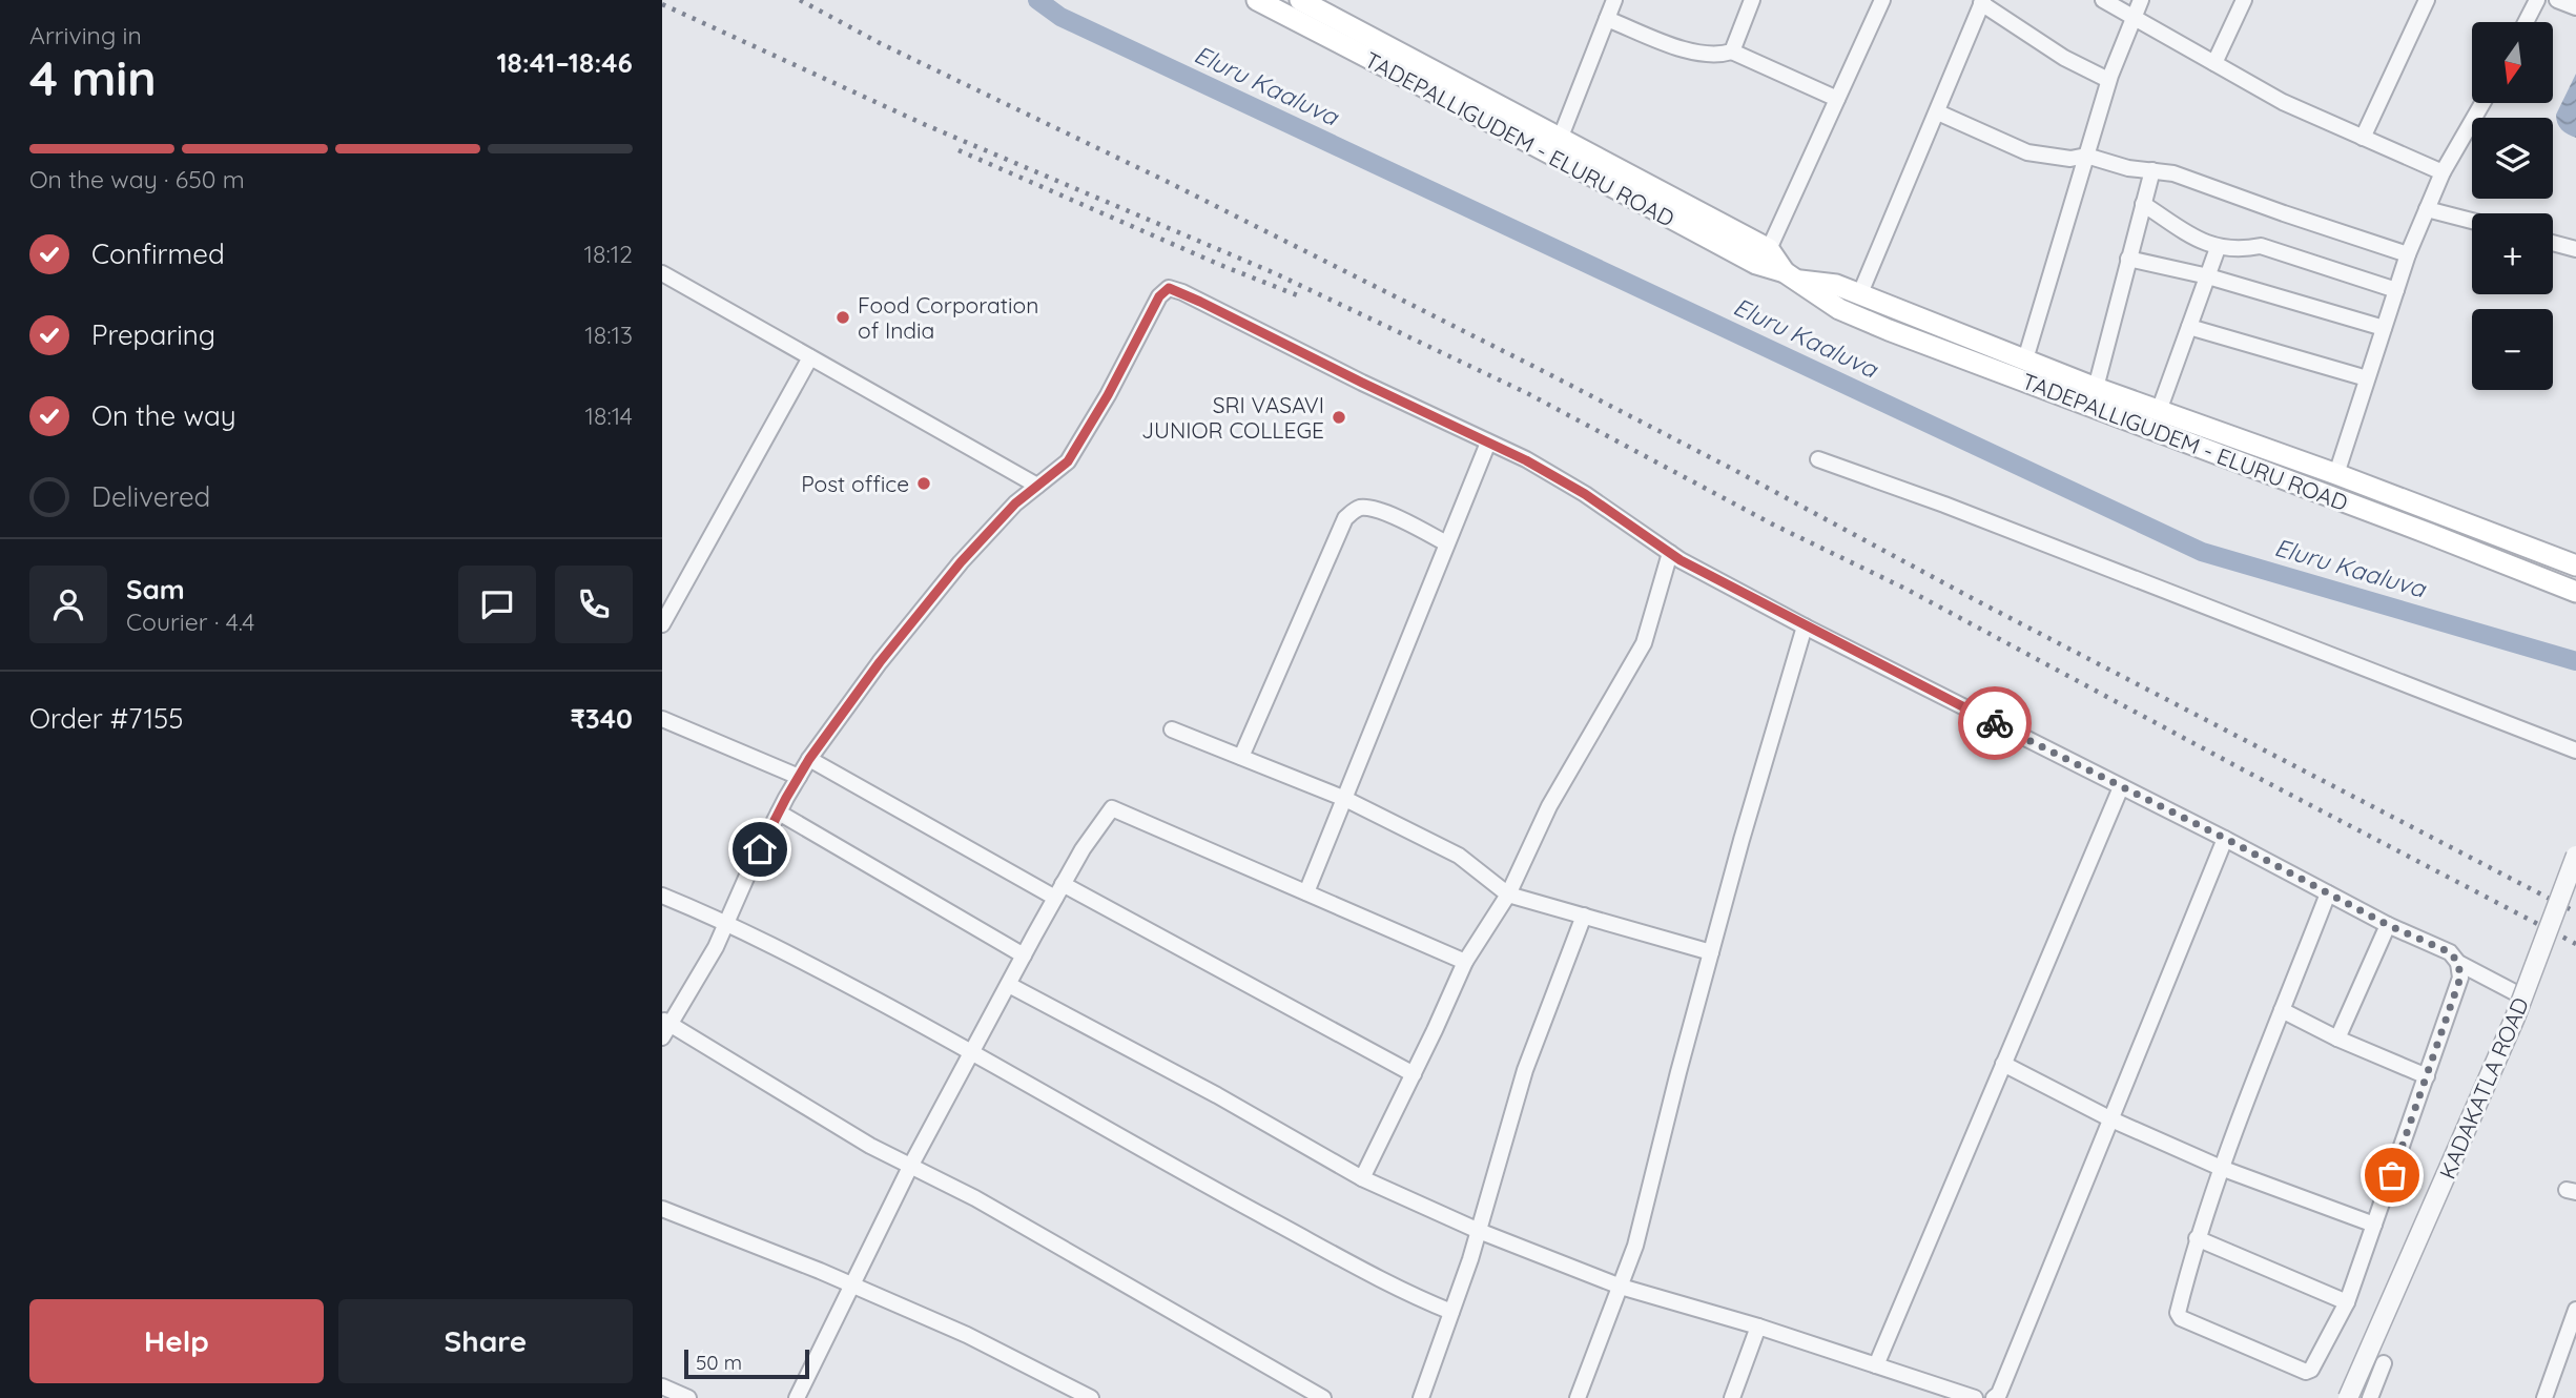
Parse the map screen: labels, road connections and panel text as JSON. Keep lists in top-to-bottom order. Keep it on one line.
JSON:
{"streets":{"main road":["TADEPALLIGUDEM - ELURU ROAD"],"street":["KADAKATLA ROAD"]},"water":["Eluru Kaaluva"],"places":["Food Corporation of India","SRI VASAVI JUNIOR COLLEGE","Post office"],"scale_bar":"50 m","north":"bottom","page":{"heading":["4 min","Arriving in","18:41–18:46"],"panel":["Sam","Courier · 4.4","Order #7155","₹340"],"map_buttons":["+","−"],"bar":"On the way · 650 m","list":[["Confirmed","18:12"],["Preparing","18:13"],["On the way","18:14"],"Delivered"],"buttons":["Help","Share"],"scale":"50 m"}}
